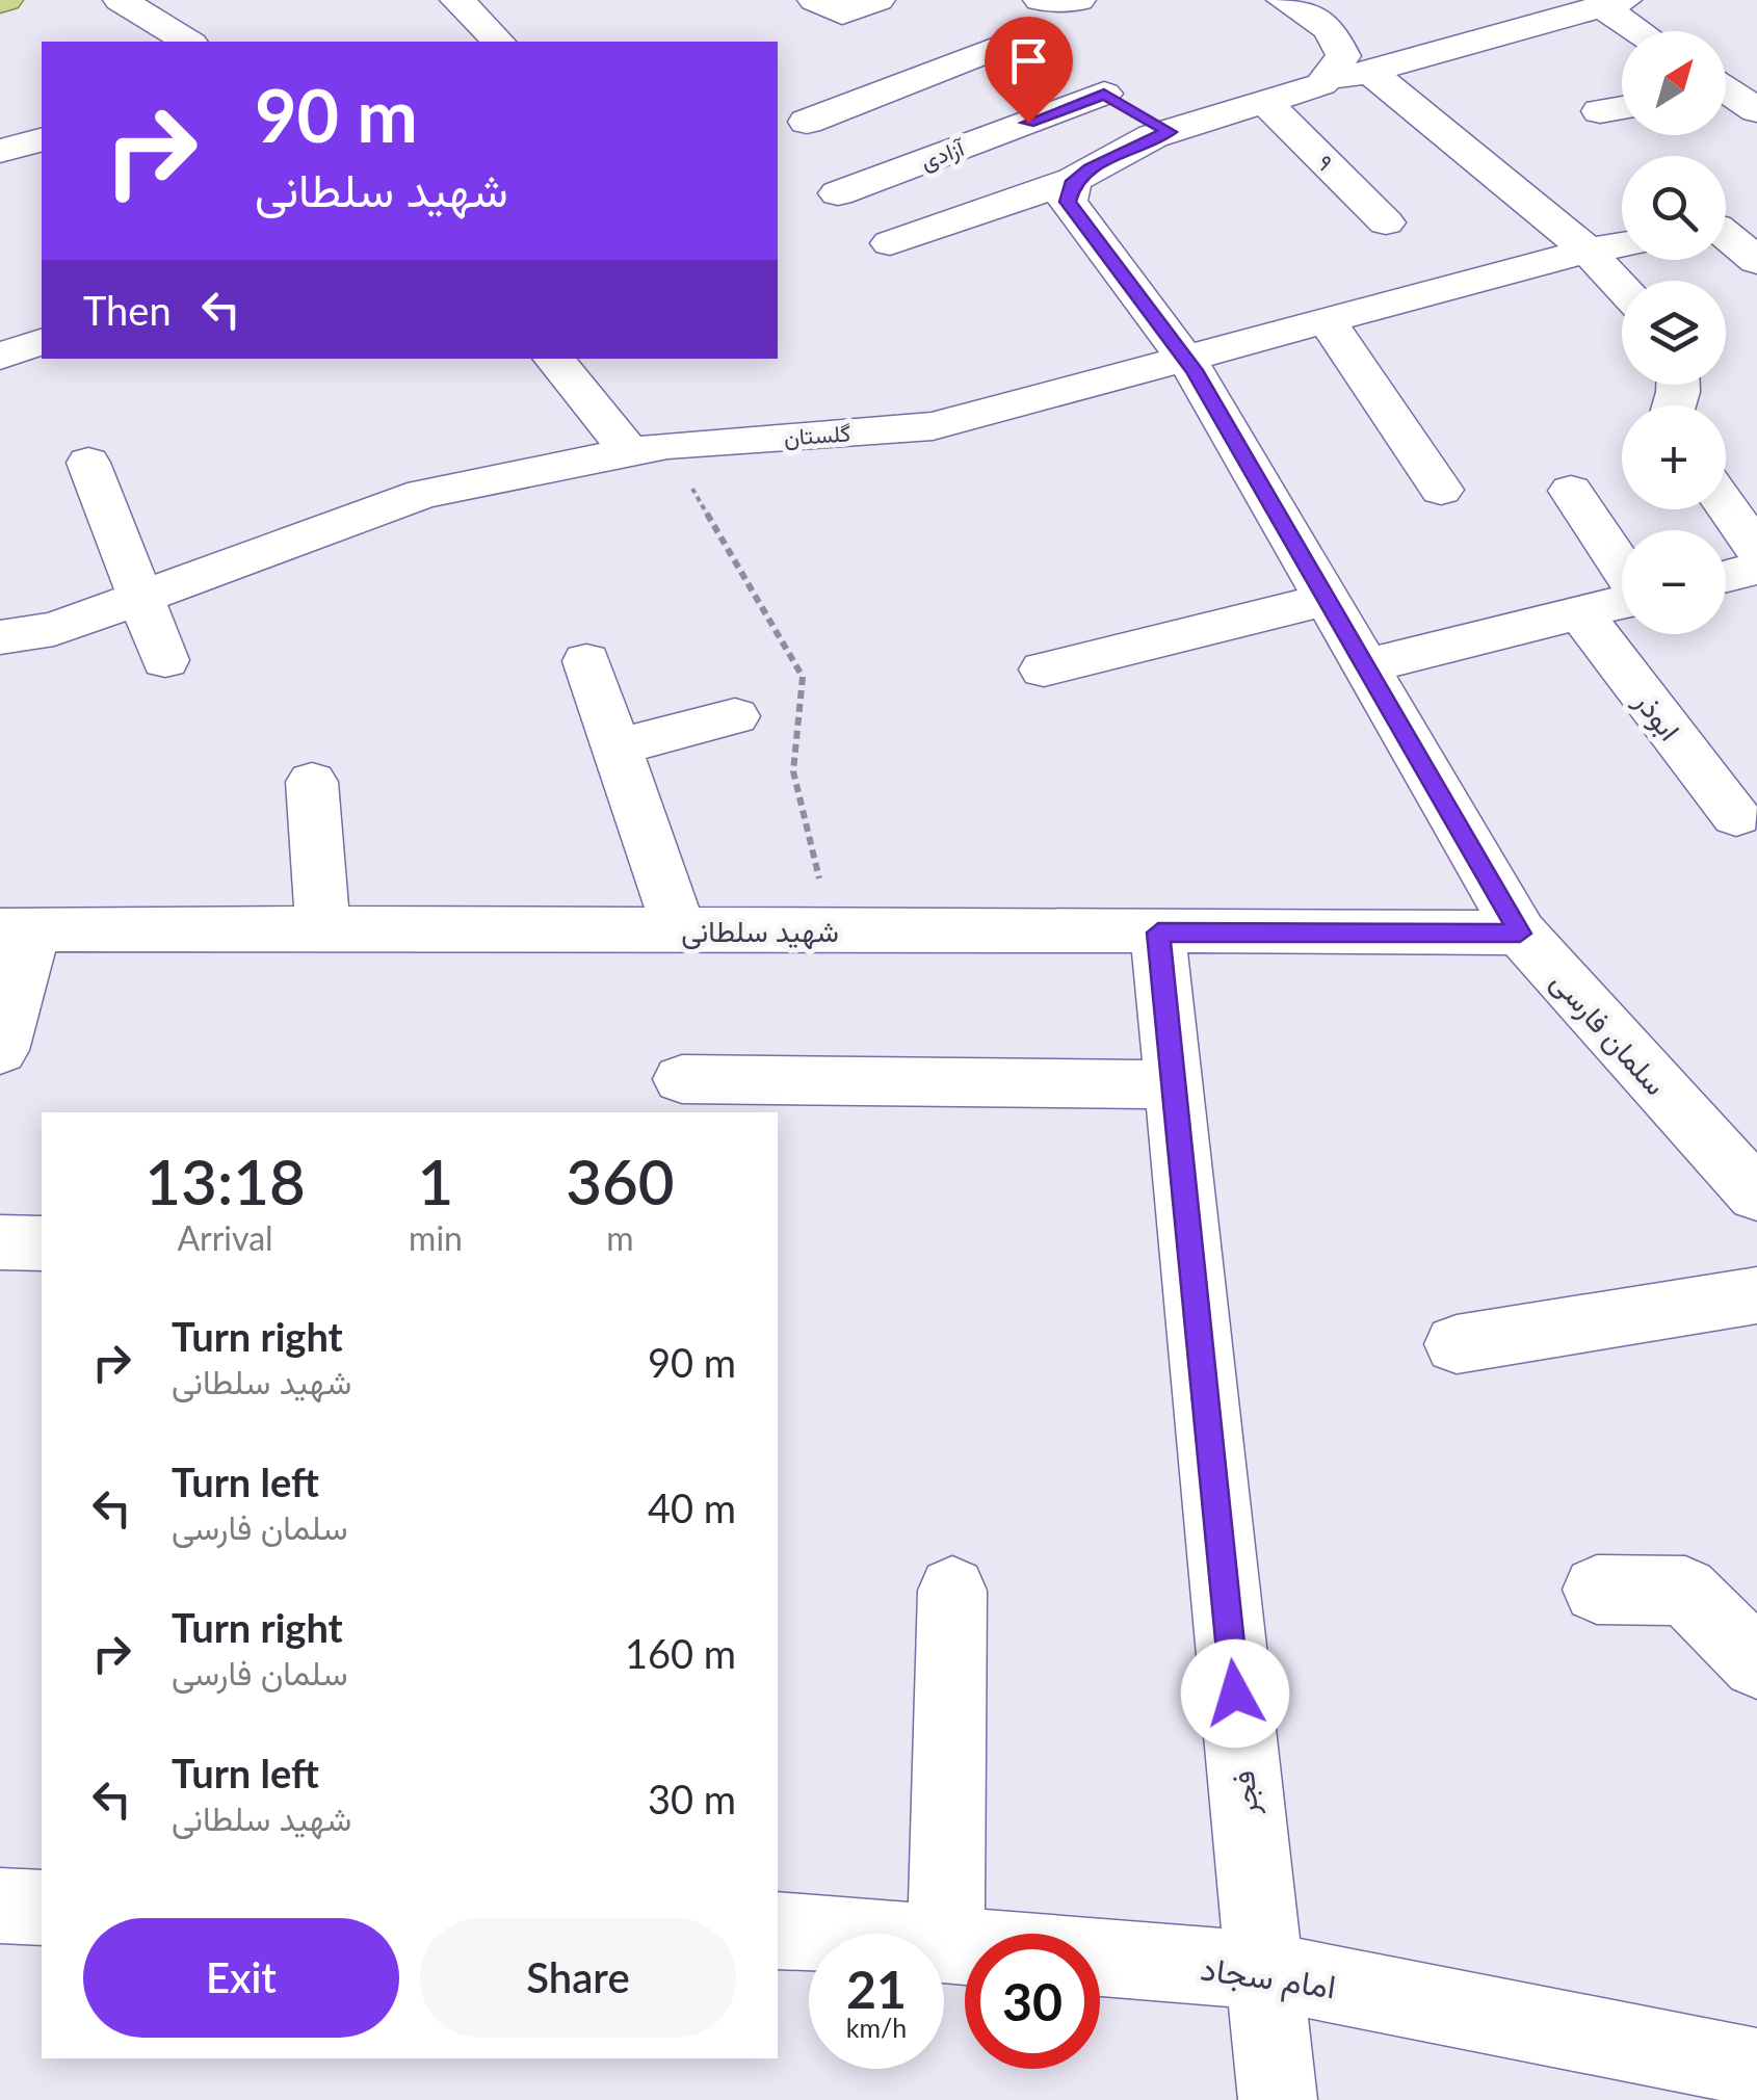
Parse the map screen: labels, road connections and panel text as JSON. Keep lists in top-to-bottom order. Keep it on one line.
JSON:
{"streets":{"street":["آزادی","۹","گلستان","ابوذر","شهید سلطانی","سلمان فارسی","فجر","امام سجاد"]},"crossings":[["گلستان","سلمان فارسی"],["شهید سلطانی","سلمان فارسی"],["شهید سلطانی","فجر"],["فجر","امام سجاد"]],"north":"top right","page":{"map_buttons":["+","−"],"turn":["90 m","شهید سلطانی"],"then":"Then","eta":["13:18","Arrival","1","min","360","m"],"list":[{"name":"Turn right","note":"شهید سلطانی","value":"90 m"},{"name":"Turn left","note":"سلمان فارسی","value":"40 m"},{"name":"Turn right","note":"سلمان فارسی","value":"160 m"},{"name":"Turn left","note":"شهید سلطانی","value":"30 m"}],"buttons":["Exit","Share"],"speed":"21 km/h","limit":"30"}}
